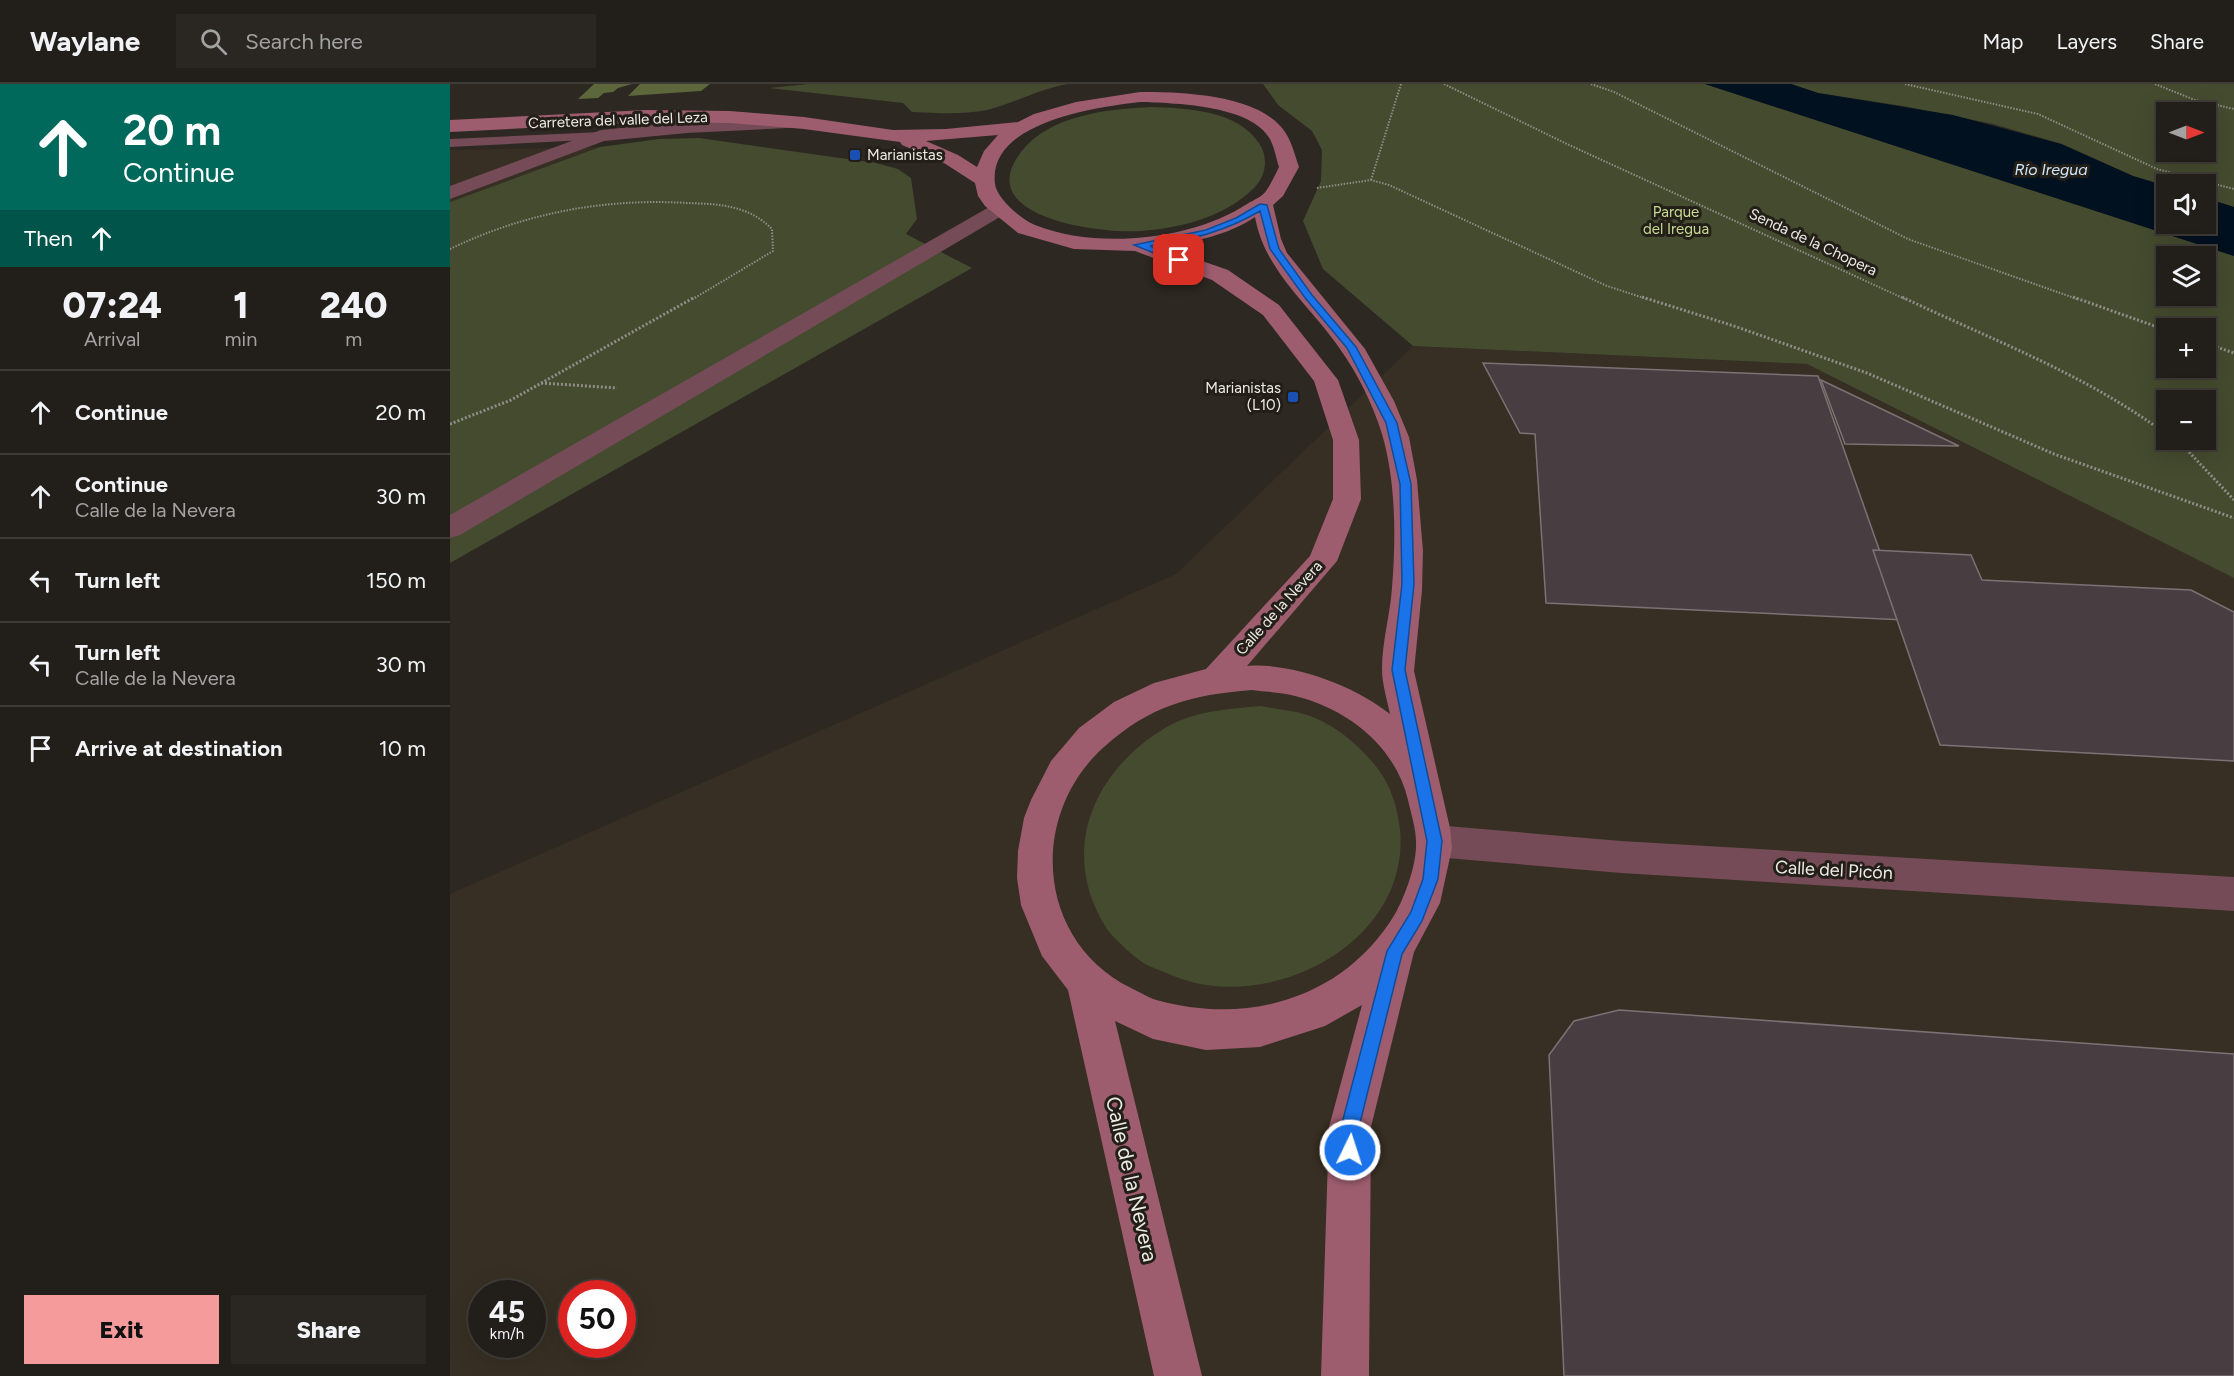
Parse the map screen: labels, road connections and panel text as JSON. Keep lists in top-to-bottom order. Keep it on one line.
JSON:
{"streets":{"main road":["Carretera del valle del Leza","Calle de la Nevera"],"street":["Calle del Picón"],"path":["Senda de la Chopera"]},"water":["Río Iregua"],"parks":["Parque del Iregua"],"places":{"transit":["Marianistas","Marianistas (L10)"]},"north":"right","page":{"header":"Waylane","search":"Search here","nav":["Map","Layers","Share"],"turn":["20 m","Continue"],"map_buttons":["+","−"],"then":"Then","eta":["07:24","Arrival","1","min","240","m"],"list":[{"name":"Continue","value":"20 m"},{"name":"Continue","note":"Calle de la Nevera","value":"30 m"},{"name":"Turn left","value":"150 m"},{"name":"Turn left","note":"Calle de la Nevera","value":"30 m"},{"name":"Arrive at destination","value":"10 m"}],"speed":"45 km/h","limit":"50","buttons":["Exit","Share"]}}
